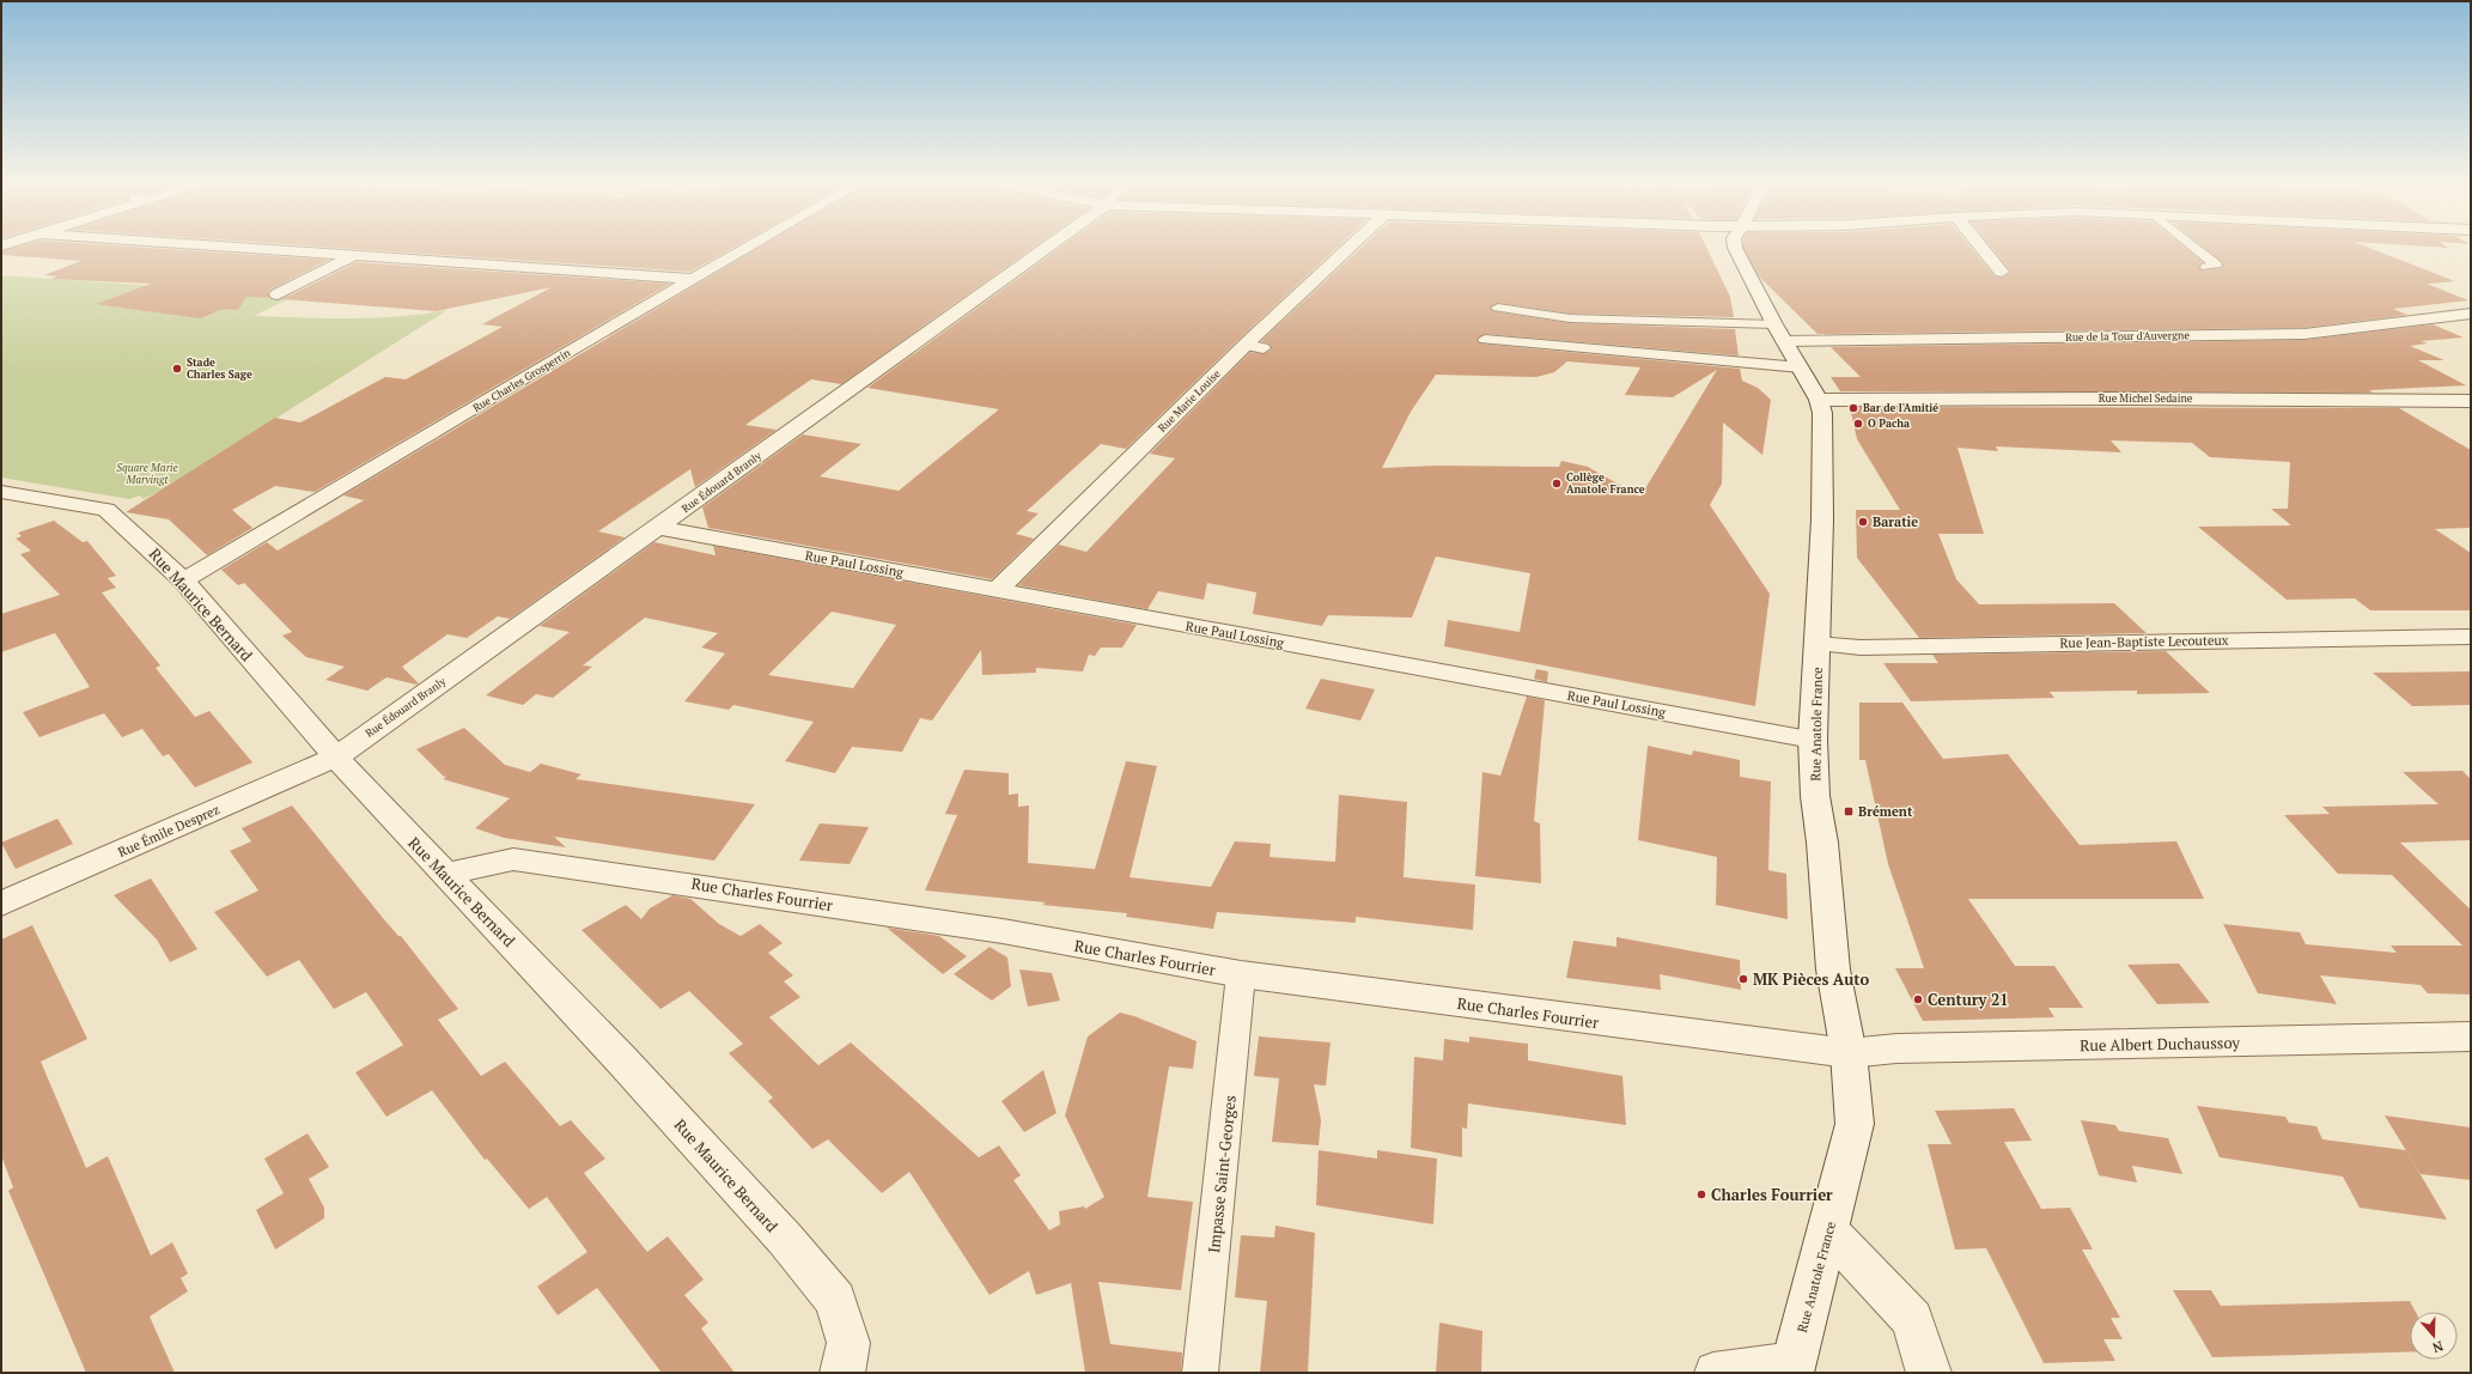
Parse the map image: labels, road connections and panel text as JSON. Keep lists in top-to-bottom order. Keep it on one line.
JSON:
{"streets":{"street":["Rue de la Tour d'Auvergne","Rue Charles Grosperrin","Rue Michel Sedaine","Rue Marie Louise","Rue Édouard Branly","Rue Paul Lossing","Rue Maurice Bernard","Rue Jean-Baptiste Lecouteux","Rue Anatole France","Rue Émile Desprez","Rue Charles Fourrier","Rue Albert Duchaussoy"],"lane":["Impasse Saint-Georges"]},"crossings":[["Rue de la Tour d'Auvergne","Rue Anatole France"],["Rue Charles Grosperrin","Rue Maurice Bernard"],["Rue Michel Sedaine","Rue Anatole France"],["Rue Marie Louise","Rue Paul Lossing"],["Rue Édouard Branly","Rue Paul Lossing"],["Rue Édouard Branly","Rue Maurice Bernard"],["Rue Édouard Branly","Rue Émile Desprez"],["Rue Paul Lossing","Rue Anatole France"],["Rue Maurice Bernard","Rue Émile Desprez"],["Rue Maurice Bernard","Rue Charles Fourrier"],["Rue Jean-Baptiste Lecouteux","Rue Anatole France"],["Rue Anatole France","Rue Charles Fourrier"],["Rue Anatole France","Rue Albert Duchaussoy"],["Rue Charles Fourrier","Rue Albert Duchaussoy"],["Rue Charles Fourrier","Impasse Saint-Georges"]],"parks":["Square Marie Marvingt"],"places":{"other":["Stade Charles Sage","Bar de l'Amitié","O Pacha","Collège Anatole France","Baratie","MK Pièces Auto","Century 21","Charles Fourrier"],"transit":["Brément"]},"north":"bottom"}
